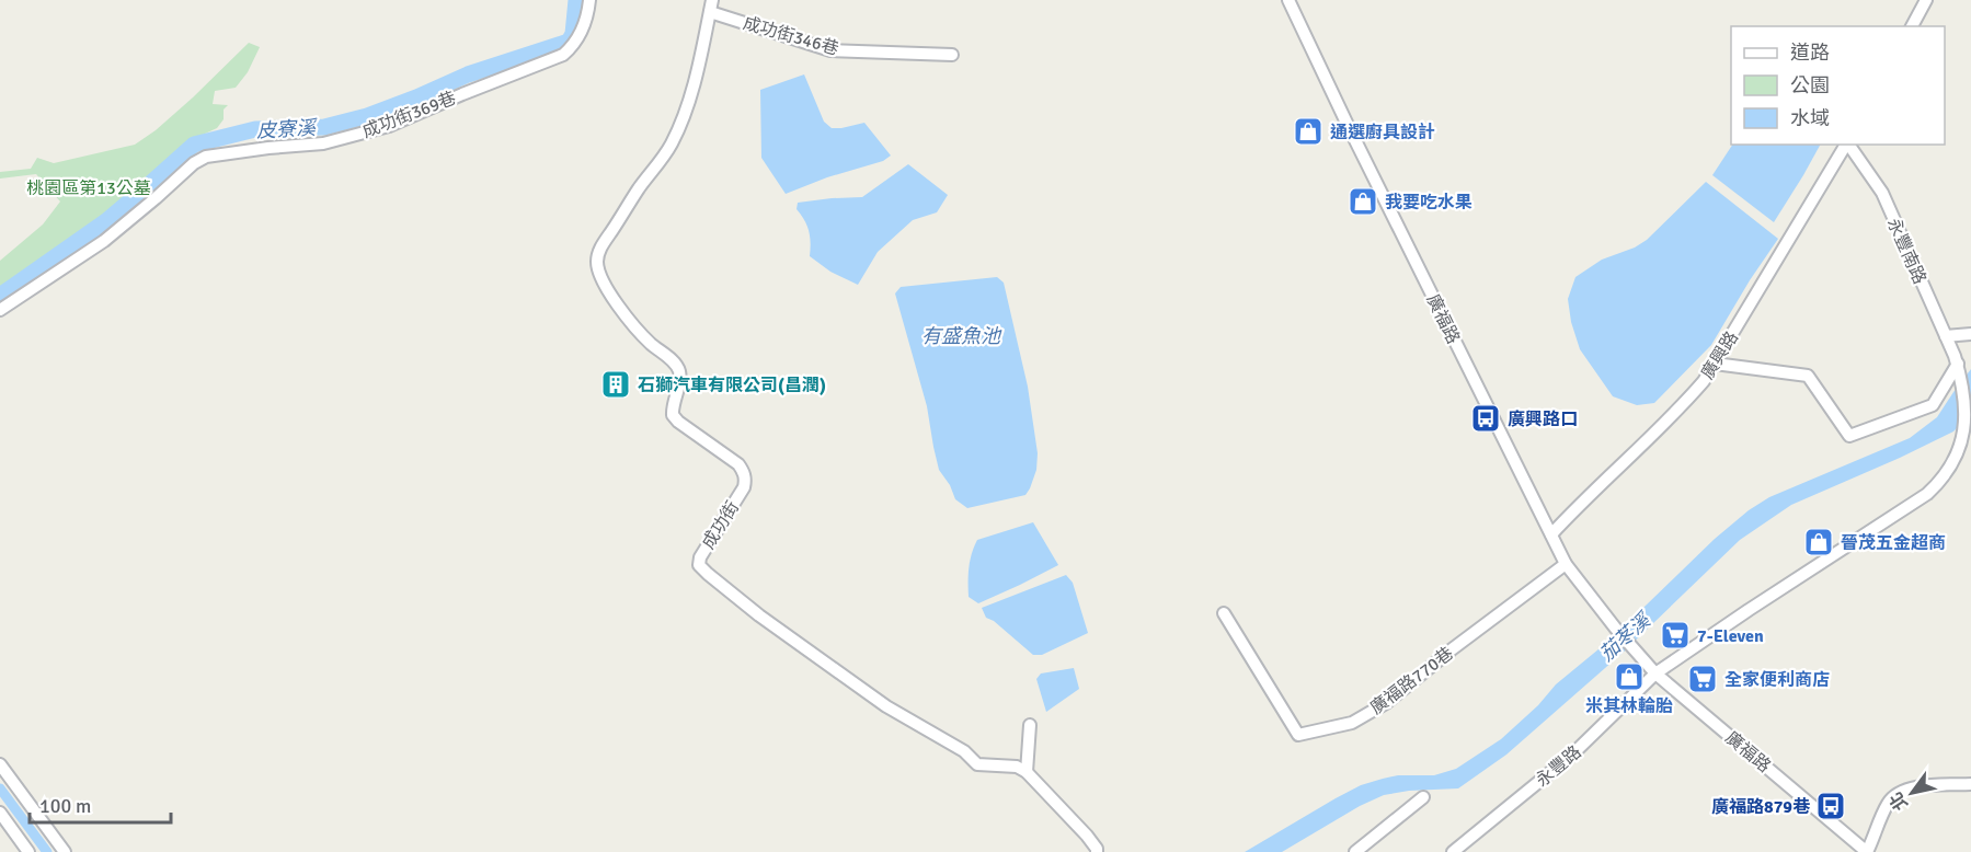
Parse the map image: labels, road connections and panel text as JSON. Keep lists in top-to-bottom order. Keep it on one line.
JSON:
{"streets":{"street":["成功街346巷","成功街369巷","永豐南路","廣福路","廣興路","成功街","廣福路770巷","永豐路"]},"crossings":[["成功街346巷","成功街"],["永豐南路","廣福路"],["永豐南路","永豐路"],["廣福路","廣興路"],["廣福路","廣福路770巷"],["廣福路","永豐路"]],"water":["皮寮溪","有盛魚池","茄苳溪"],"parks":["桃園區第13公墓"],"places":{"shop":["通選廚具設計","我要吃水果","晉茂五金超商","米其林輪胎"],"building":["石獅汽車有限公司(昌潤)"],"bus stop":["廣興路口","廣福路879巷"],"supermarket":["7-Eleven","全家便利商店"]},"legend":["道路","公園","水域"],"scale_bar":"100 m","north":"bottom left"}
